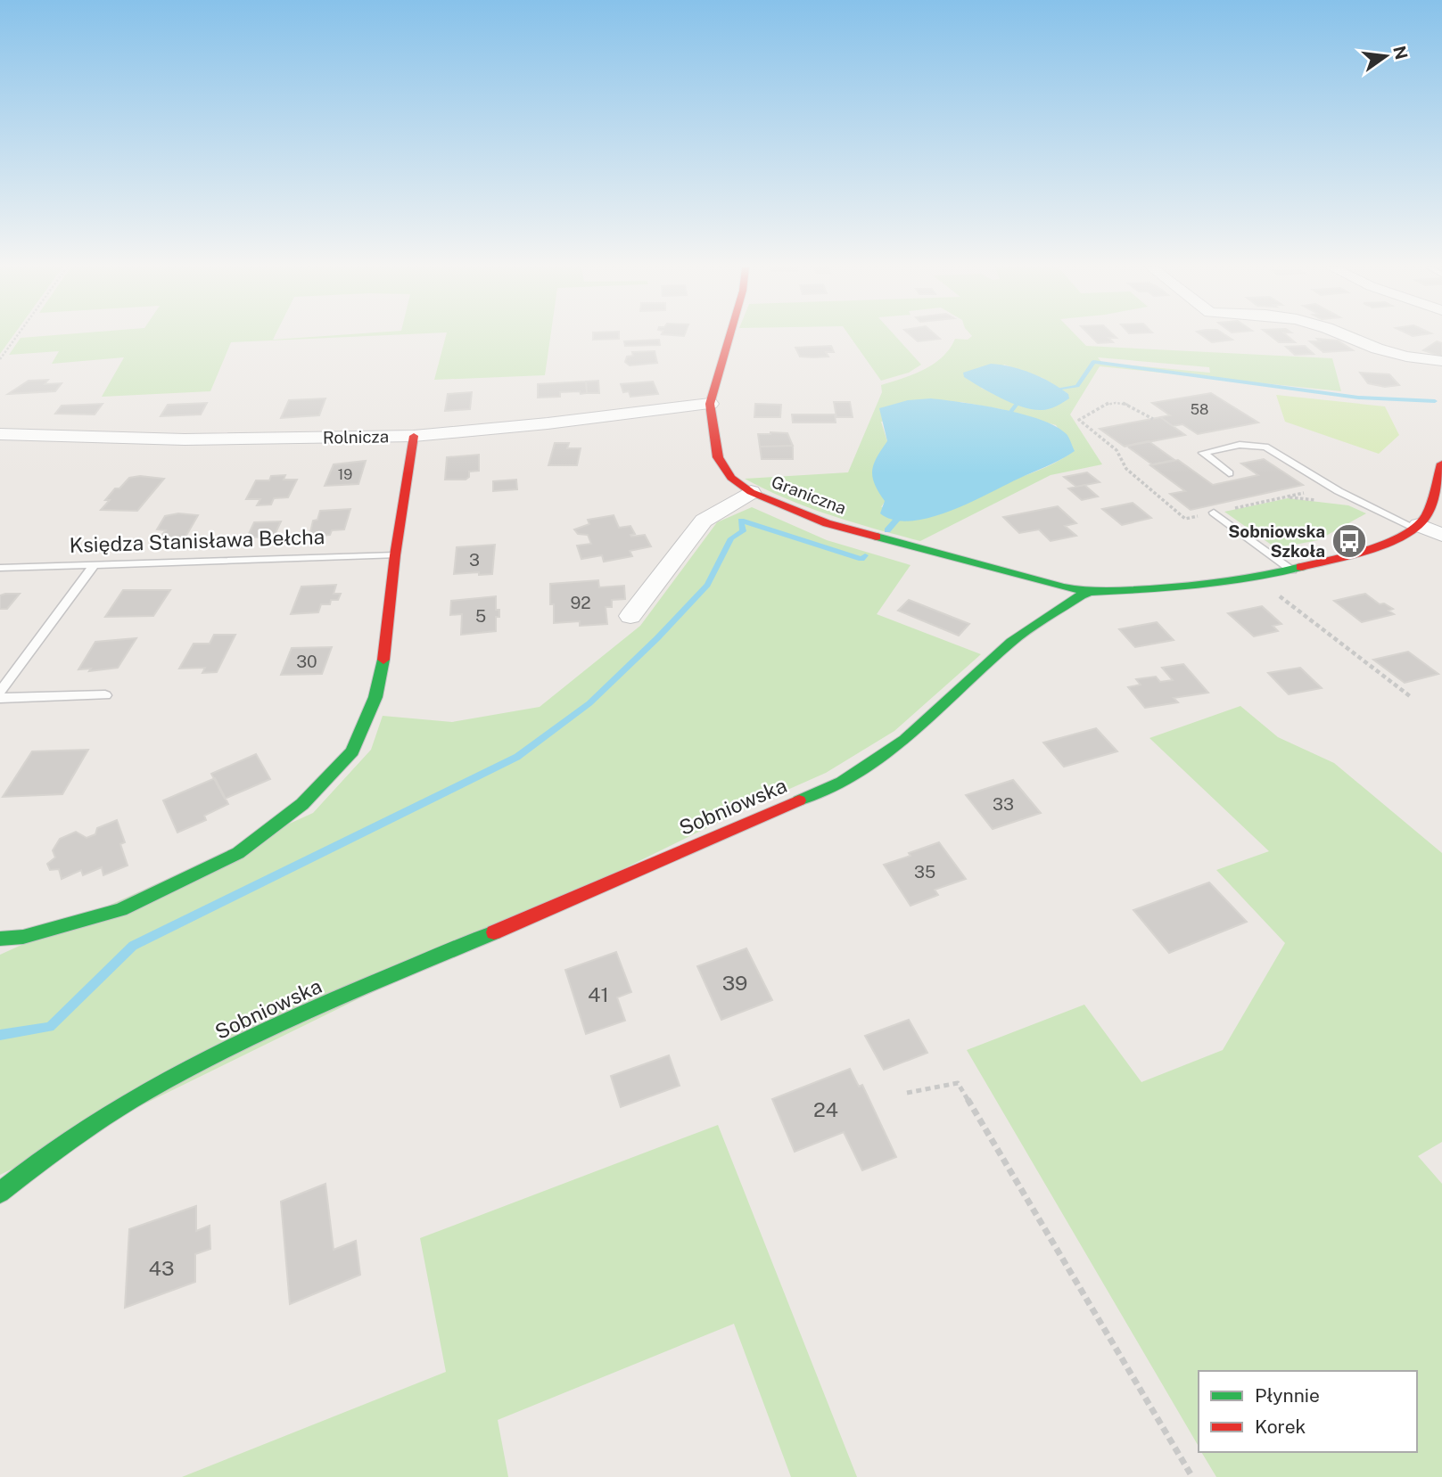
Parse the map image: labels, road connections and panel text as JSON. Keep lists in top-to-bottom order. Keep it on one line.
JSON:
{"streets":{"street":["Rolnicza","Graniczna","Sobniowska"],"lane":["Księdza Stanisława Bełcha"]},"crossings":[["Rolnicza","Graniczna"],["Graniczna","Sobniowska"]],"places":{"bus stop":["Sobniowska Szkoła"]},"house_numbers":["58","19","3","92","5","30","33","35","39","41","24","43"],"legend":["Płynnie","Korek"],"north":"right"}
